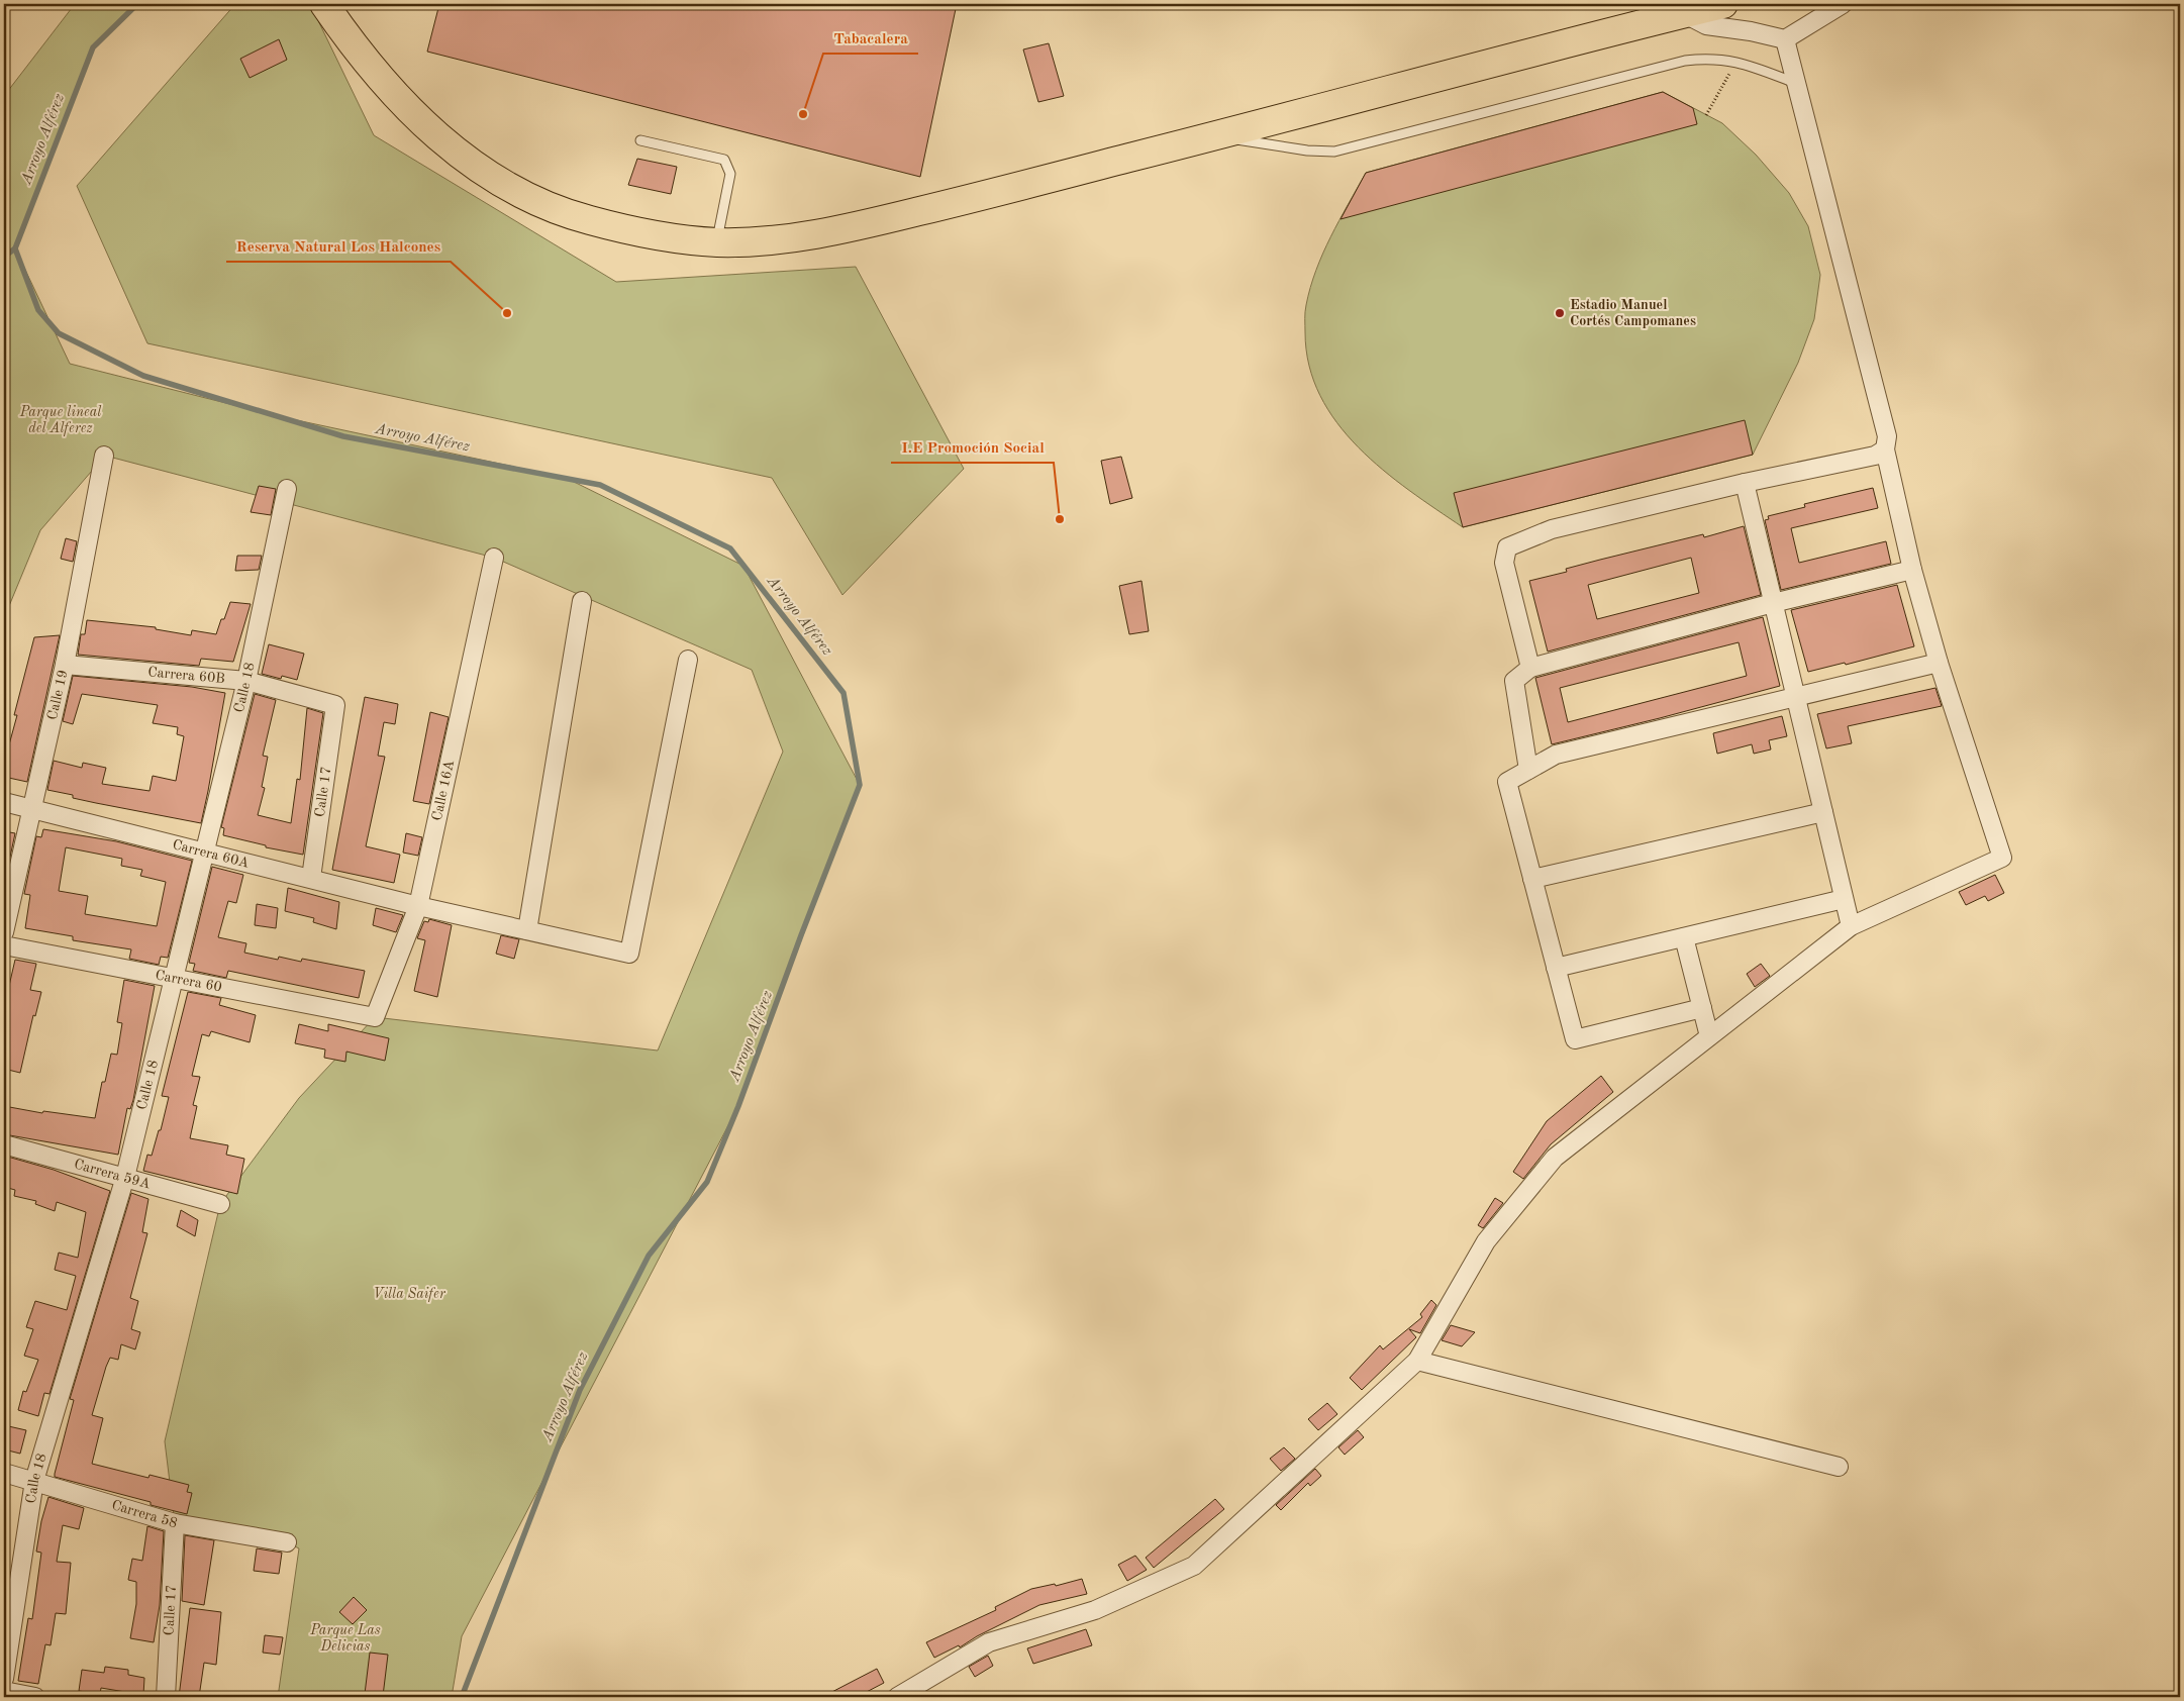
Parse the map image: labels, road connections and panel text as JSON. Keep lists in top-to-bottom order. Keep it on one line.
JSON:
{"streets":{"street":["Carrera 60B","Calle 18","Calle 19","Calle 16A","Calle 17","Carrera 60A","Carrera 60","Carrera 59A","Carrera 58"]},"crossings":[["Carrera 60B","Calle 18"],["Carrera 60B","Calle 19"],["Carrera 60B","Calle 17"],["Calle 18","Carrera 60A"],["Calle 18","Carrera 60"],["Calle 18","Carrera 59A"],["Calle 18","Carrera 58"],["Calle 19","Carrera 60A"],["Calle 16A","Carrera 60A"],["Calle 16A","Carrera 60"],["Calle 17","Carrera 60A"],["Calle 17","Carrera 58"]],"water":["Arroyo Alférez"],"parks":["Parque lineal del Alferez","Villa Saifer","Parque Las Delicias"],"places":["Tabacalera","Reserva Natural Los Halcones","Estadio Manuel Cortés Campomanes","I.E Promoción Social"]}
